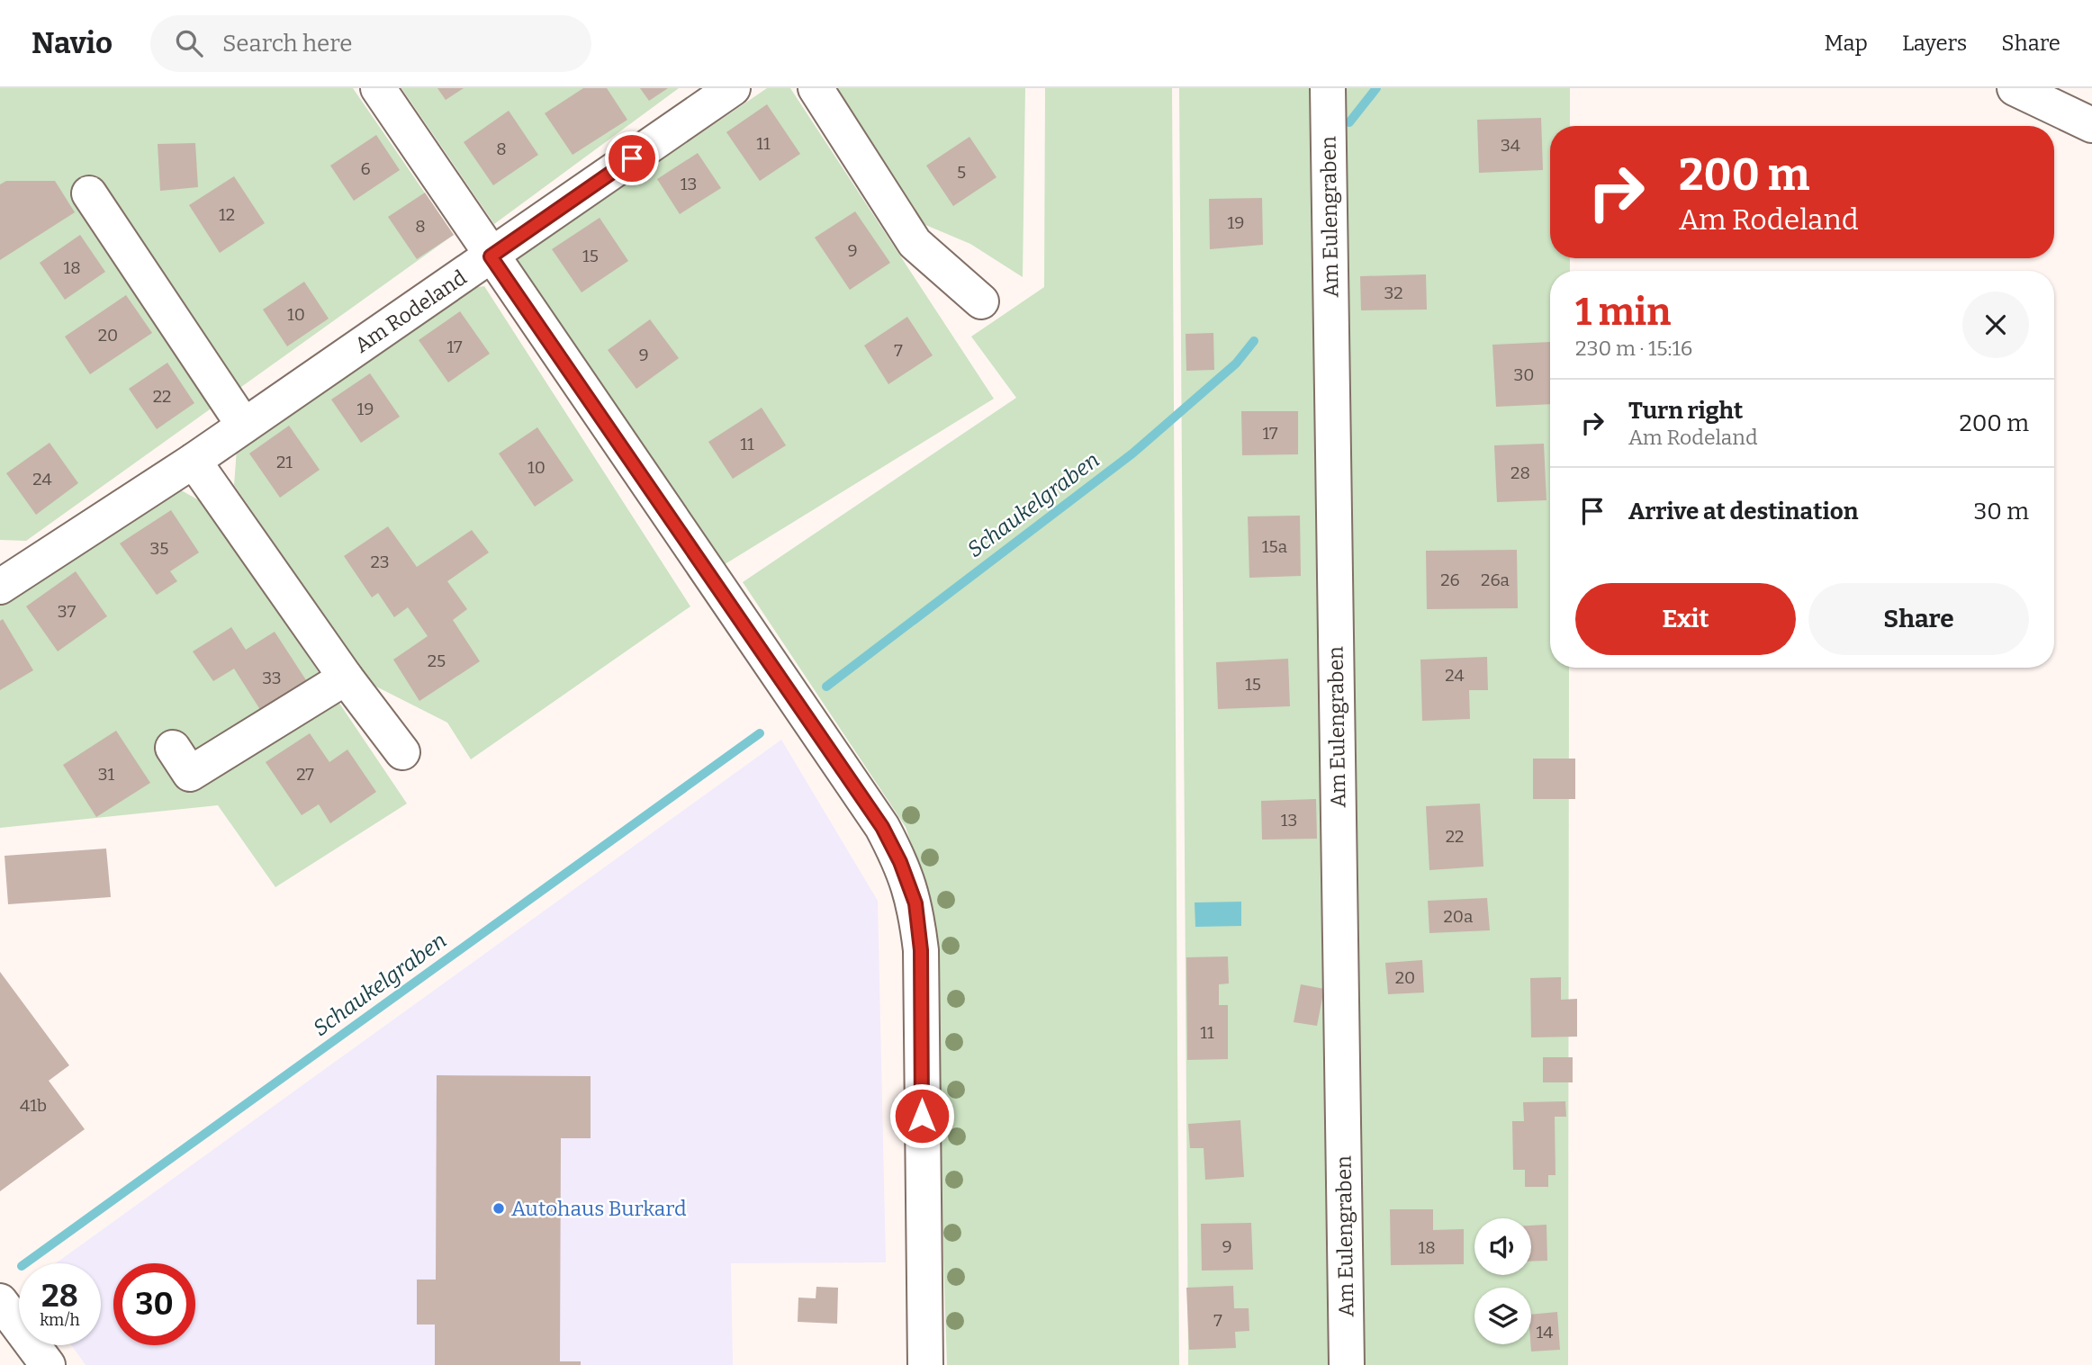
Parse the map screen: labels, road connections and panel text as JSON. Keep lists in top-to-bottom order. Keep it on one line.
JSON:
{"streets":{"street":["Am Eulengraben","Am Rodeland"]},"water":["Schaukelgraben"],"places":["Autohaus Burkard"],"house_numbers":["11","34","8","6","5","13","12","19","8","9","15","18","32","10","20","17","7","9","30","22","19","17","11","21","10","28","24","15a","35","23","26","26a","37","25","24","33","15","31","27","13","22","20a","20","11","41b","9","18","7","14"],"page":{"header":"Navio","search":"Search here","nav":["Map","Layers","Share"],"turn":["200 m","Am Rodeland"],"heading":["1 min","230 m · 15:16"],"list":[{"name":"Turn right","note":"Am Rodeland","value":"200 m"},{"name":"Arrive at destination","value":"30 m"}],"buttons":["Exit","Share"],"speed":"28 km/h","limit":"30"}}
